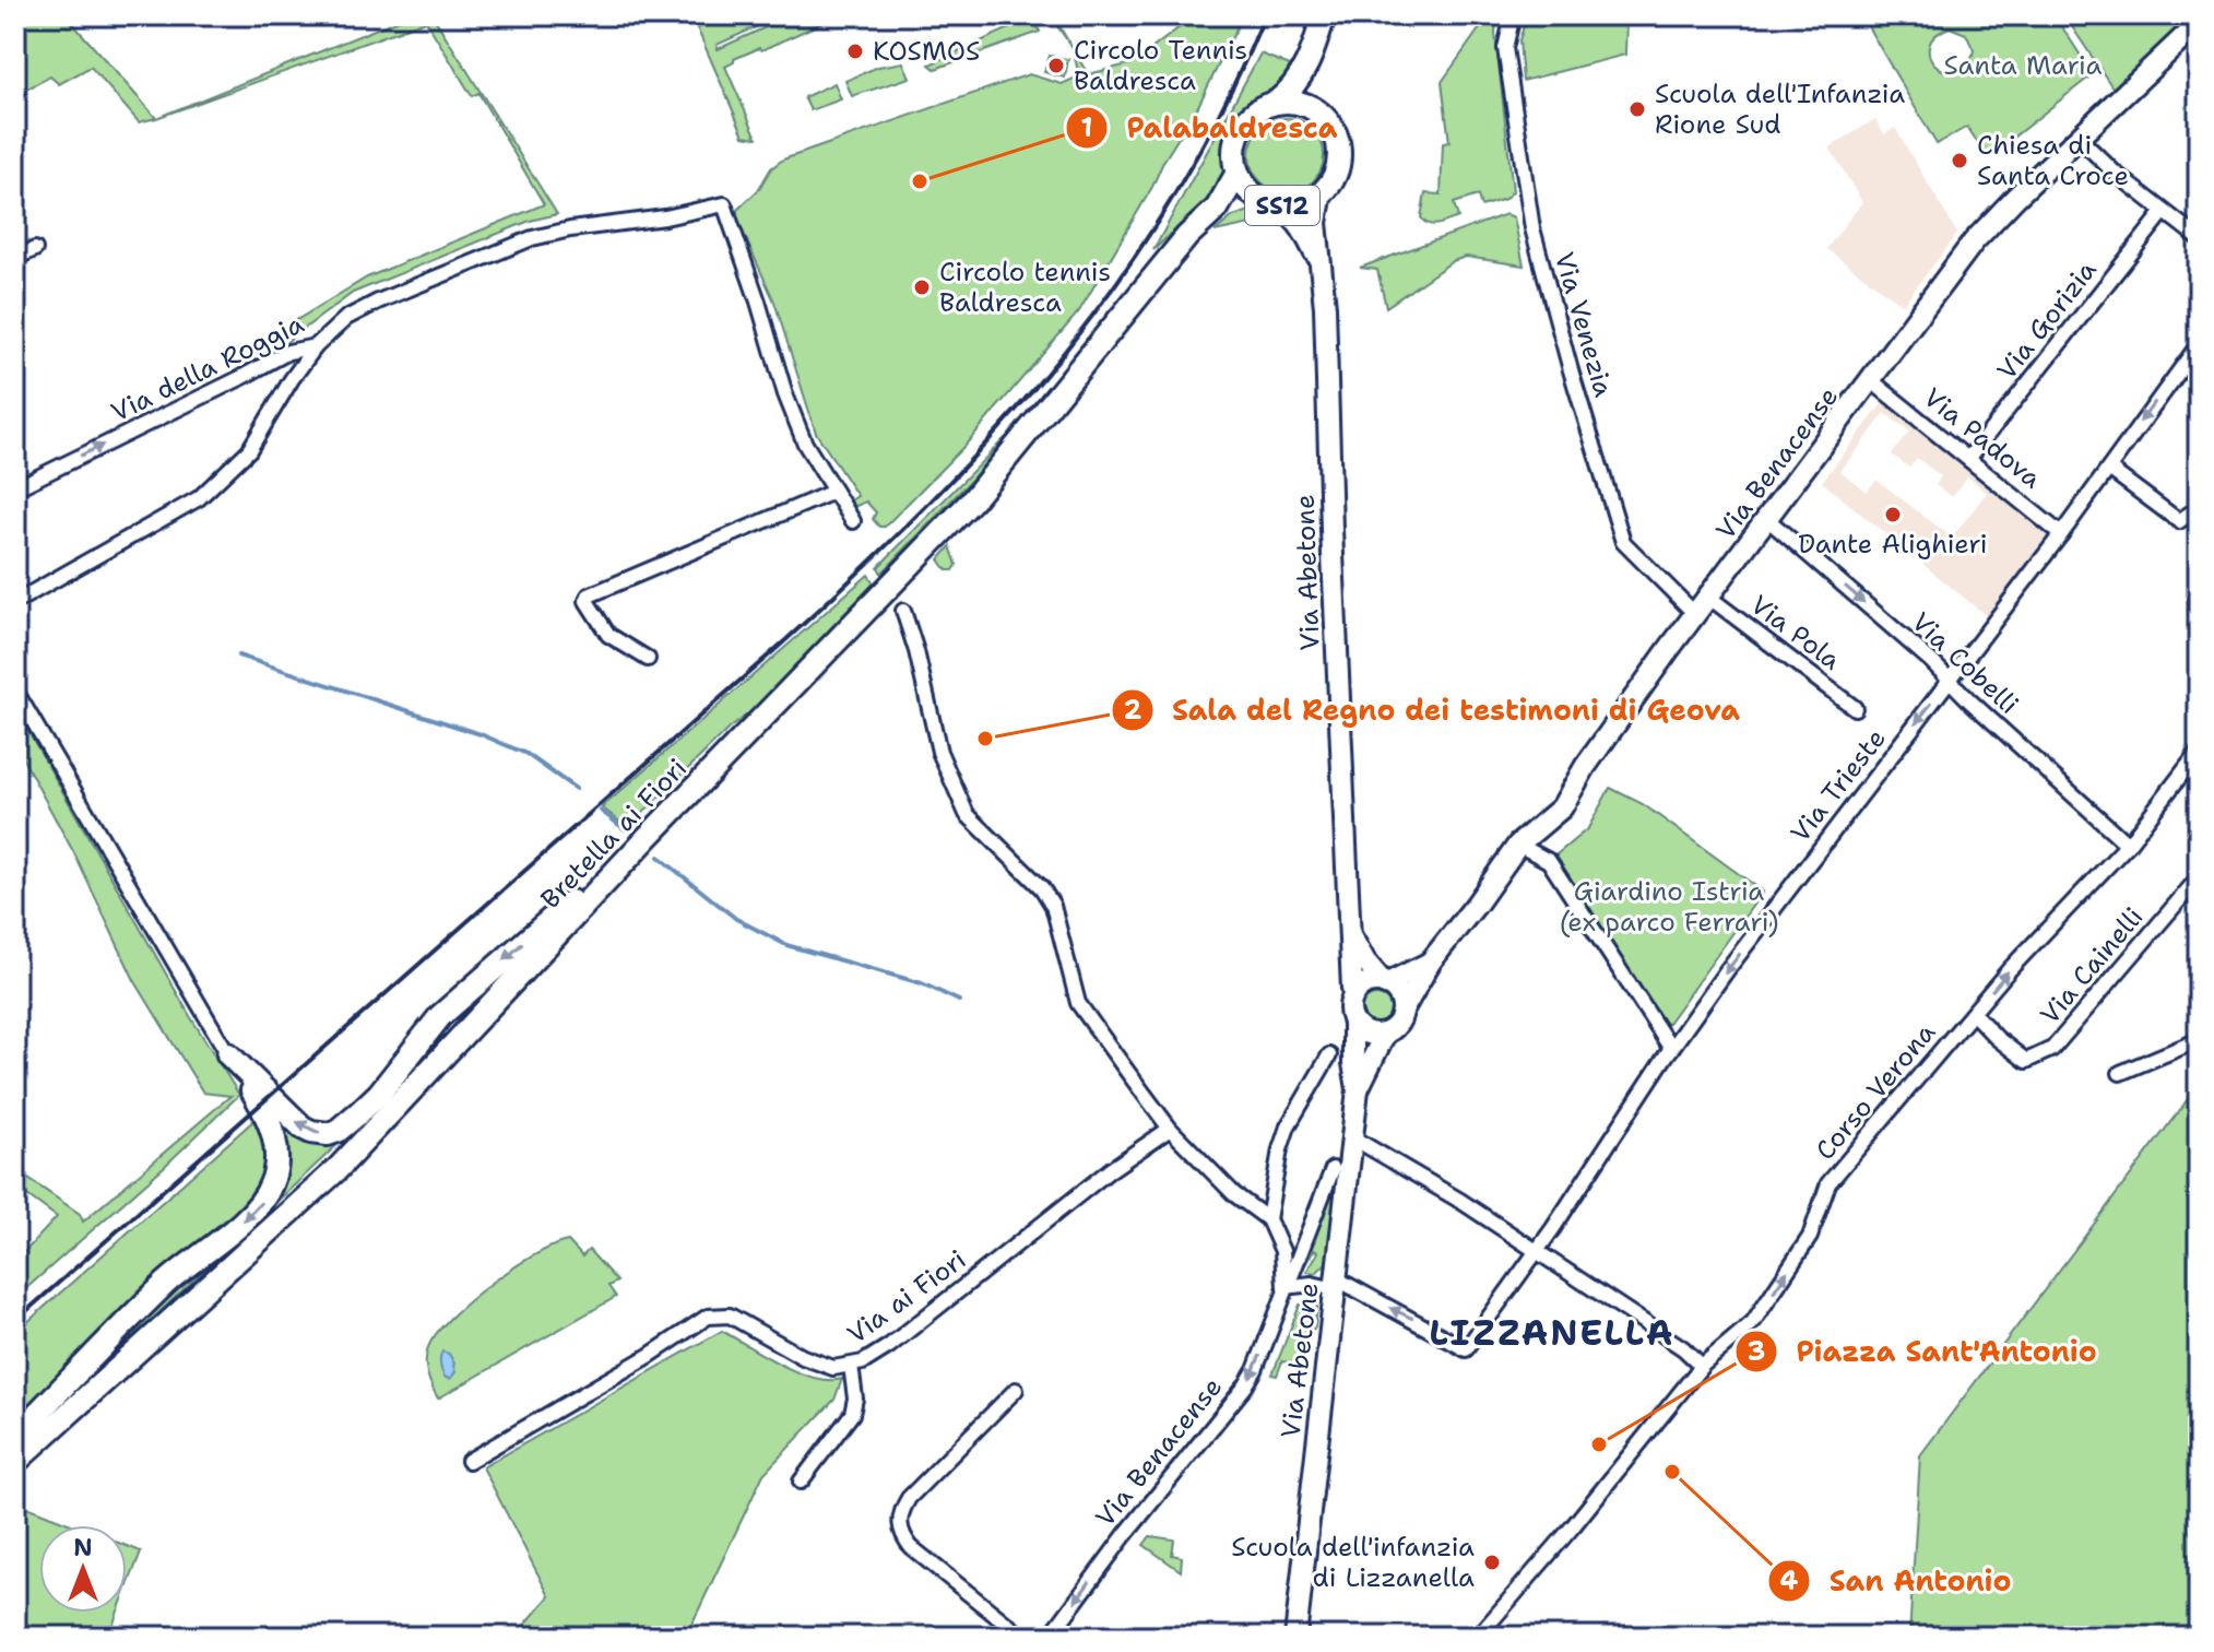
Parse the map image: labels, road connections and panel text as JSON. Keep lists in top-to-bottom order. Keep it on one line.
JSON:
{"streets":{"main road":["SS12","Via Benacense","Via Abetone","Bretella ai Fiori"],"street":["Via Gorizia","Via Venezia","Via della Roggia","Via Padova","Via Pola","Via Cobelli","Via Trieste","Via Cainelli","Corso Verona","Via ai Fiori"]},"crossings":[["SS12","Via Benacense"],["SS12","Via Abetone"],["SS12","Bretella ai Fiori"],["Via Gorizia","Via Padova"],["Via Venezia","Via Benacense"],["Via Padova","Via Benacense"],["Via Padova","Via Trieste"],["Via Benacense","Via Pola"],["Via Benacense","Via Cobelli"],["Via Abetone","Via Trieste"],["Via Cobelli","Via Trieste"],["Via Cobelli","Corso Verona"],["Via Cainelli","Corso Verona"]],"one_way":["Via Cobelli","Via Trieste","Corso Verona"],"districts":["LIZZANELLA"],"parks":["Santa Maria","Giardino Istria (ex parco Ferrari)"],"places":["KOSMOS","Circolo Tennis Baldresca","Scuola dell'Infanzia Rione Sud","Chiesa di Santa Croce","Palabaldresca","Circolo tennis Baldresca","Dante Alighieri","Sala del Regno dei testimoni di Geova","Piazza Sant'Antonio","San Antonio","Scuola dell'infanzia di Lizzanella"],"north":"top"}
